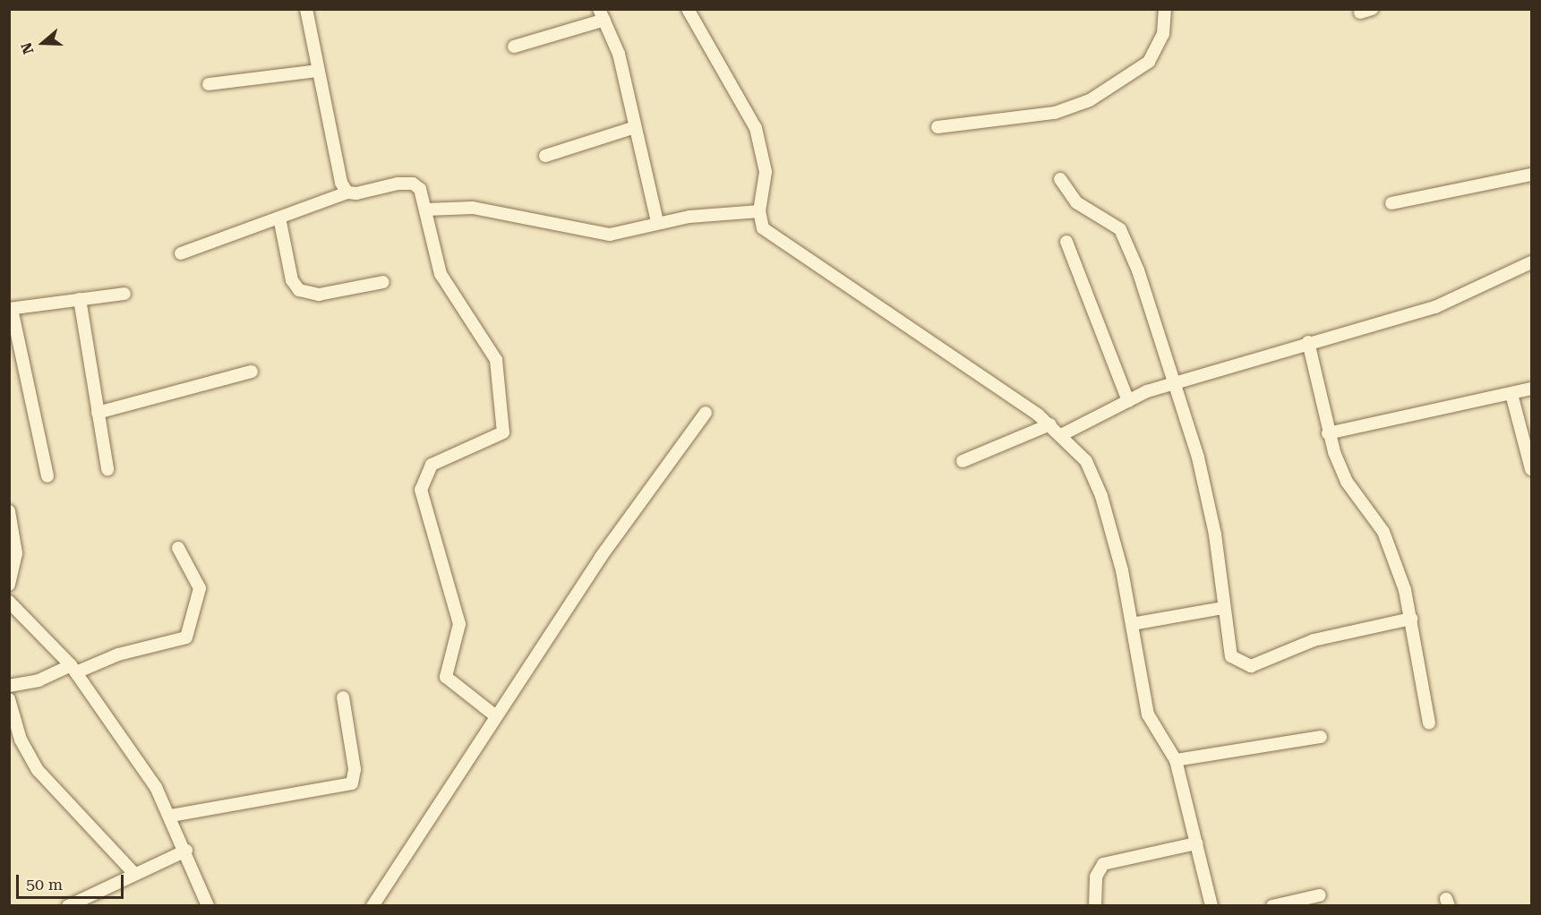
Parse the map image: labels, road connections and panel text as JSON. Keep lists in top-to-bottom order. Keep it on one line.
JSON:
{"scale_bar":"50 m","north":"left"}
